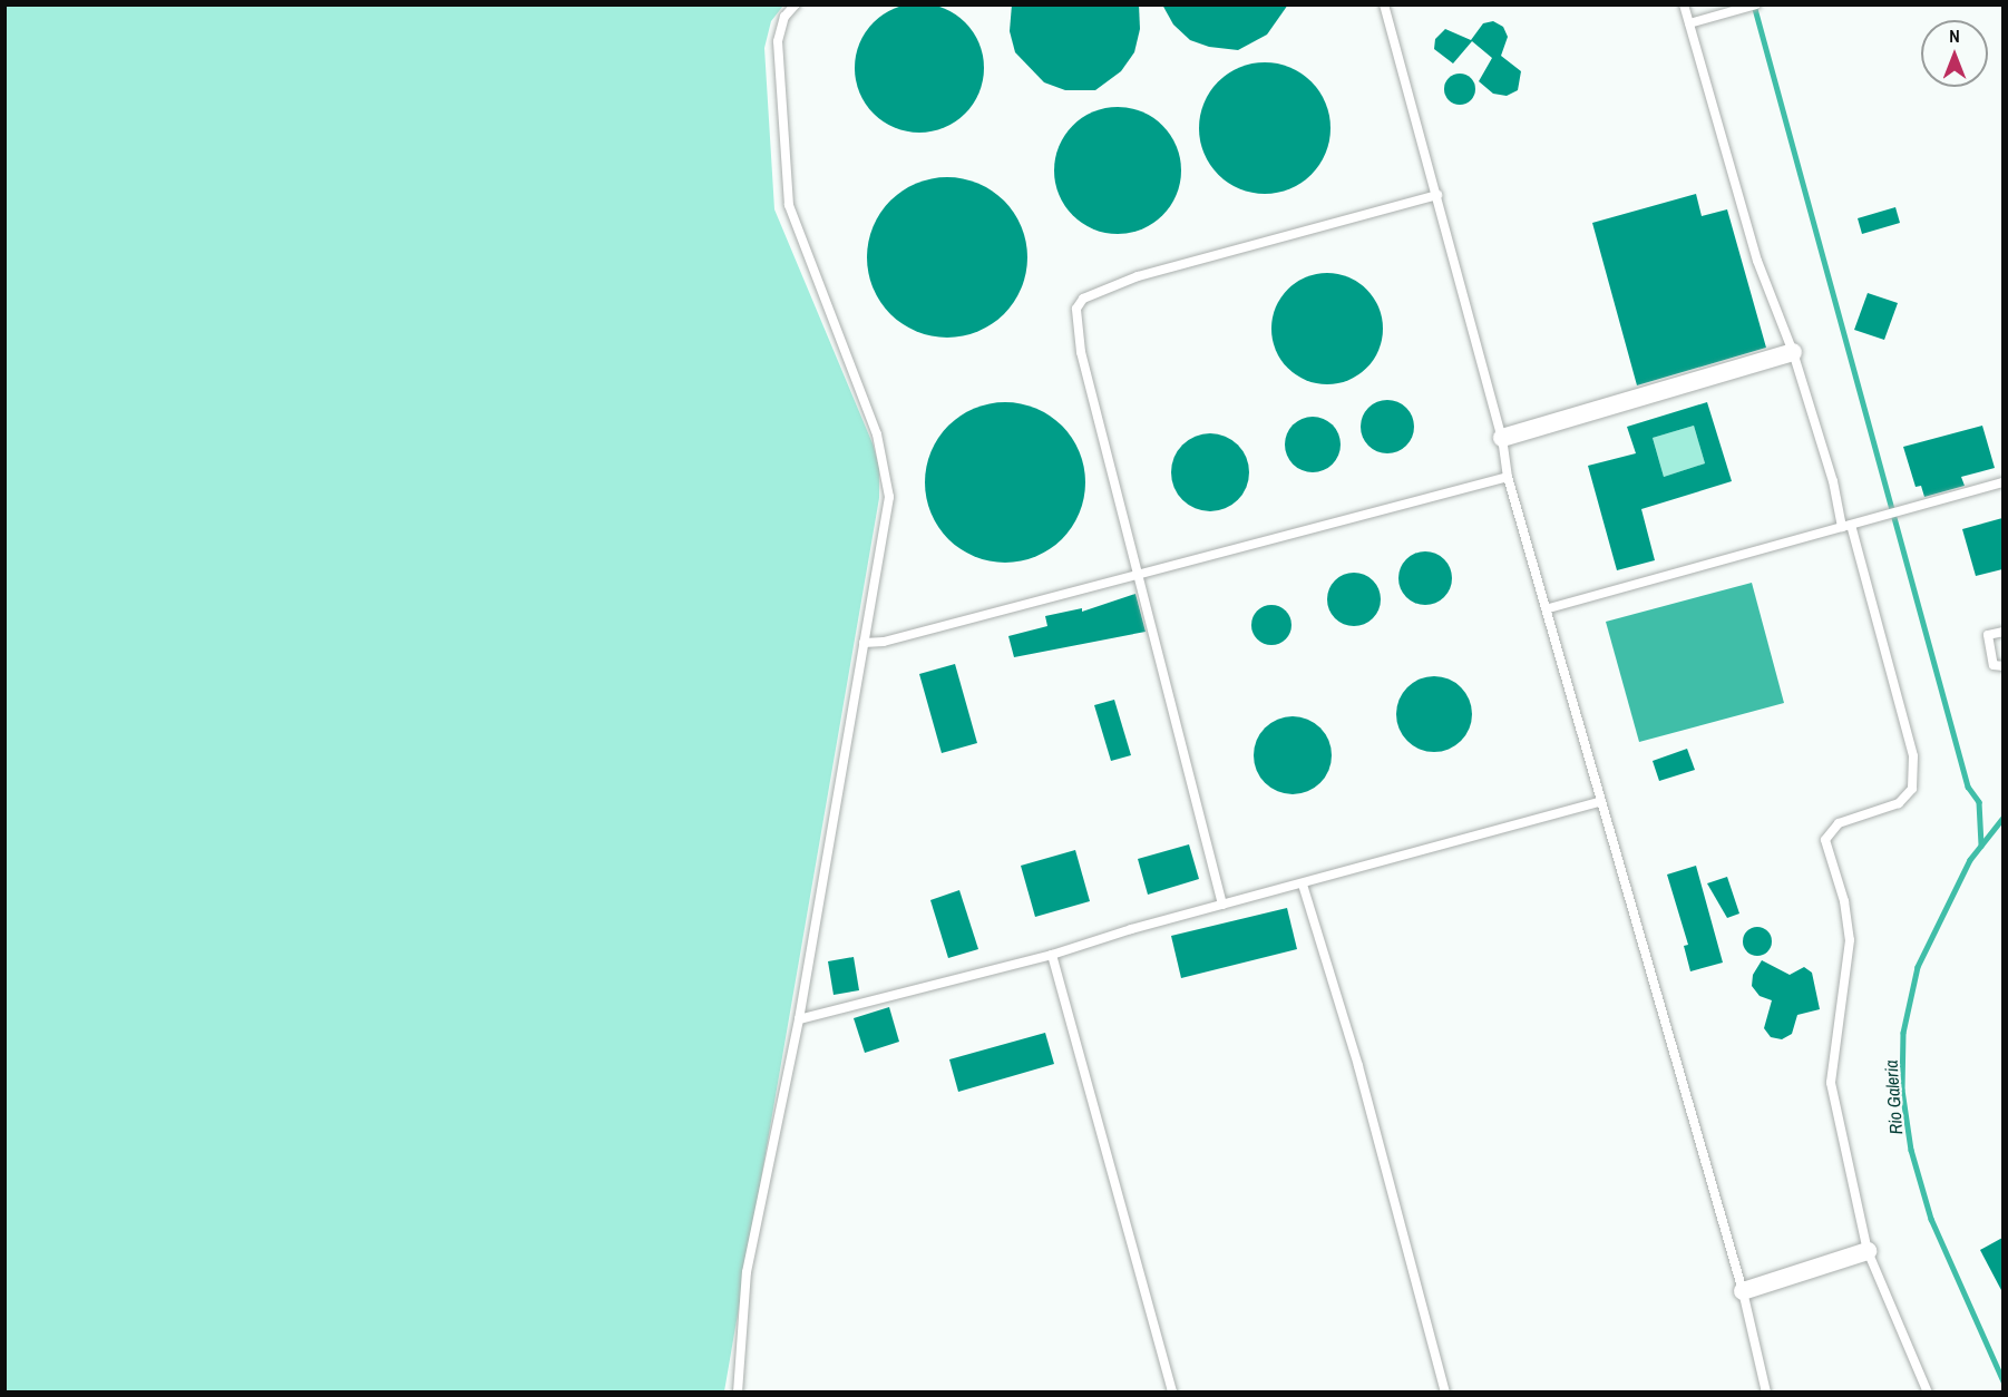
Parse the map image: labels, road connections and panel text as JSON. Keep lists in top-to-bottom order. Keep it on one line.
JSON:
{"water":["Rio Galeria"],"north":"top"}
